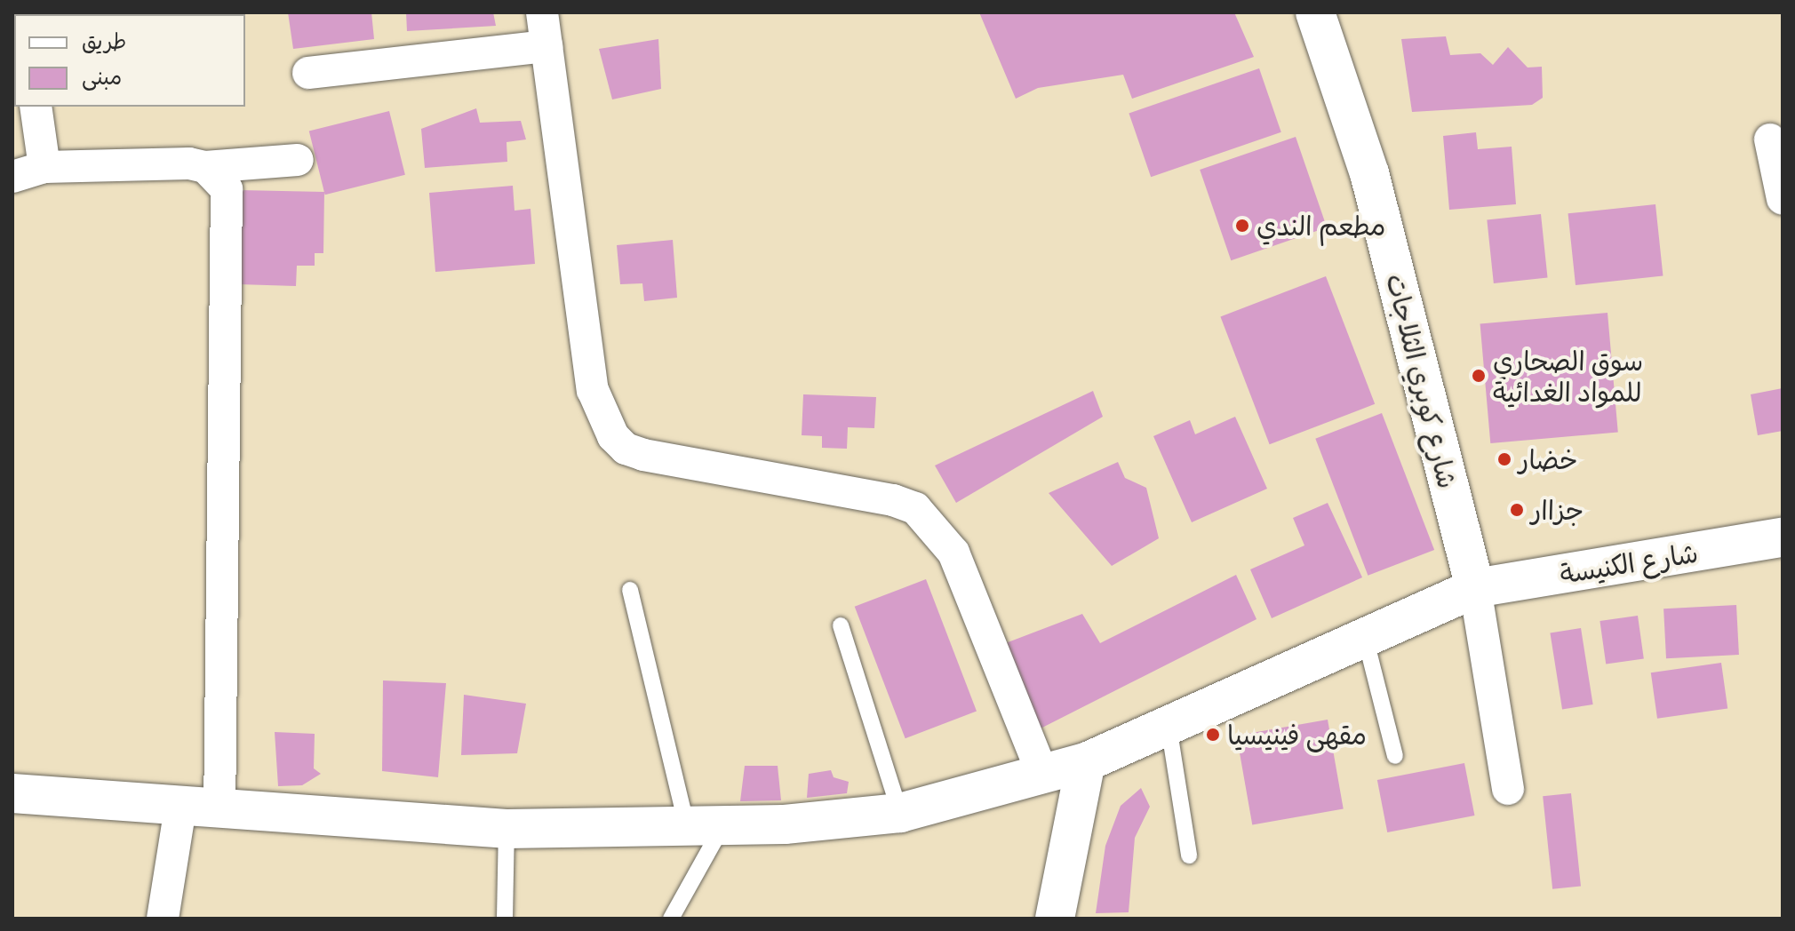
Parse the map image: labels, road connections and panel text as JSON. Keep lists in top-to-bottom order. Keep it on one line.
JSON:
{"streets":{"street":["شارع كوبري الثلاجات","شارع الكنيسة"]},"crossings":[["شارع كوبري الثلاجات","شارع الكنيسة"]],"places":["مطعم الندي","سوق الصحاري للمواد الغدائية","خضار","جزاار","مقهى فينيسيا"],"legend":["طريق","مبنى"]}
